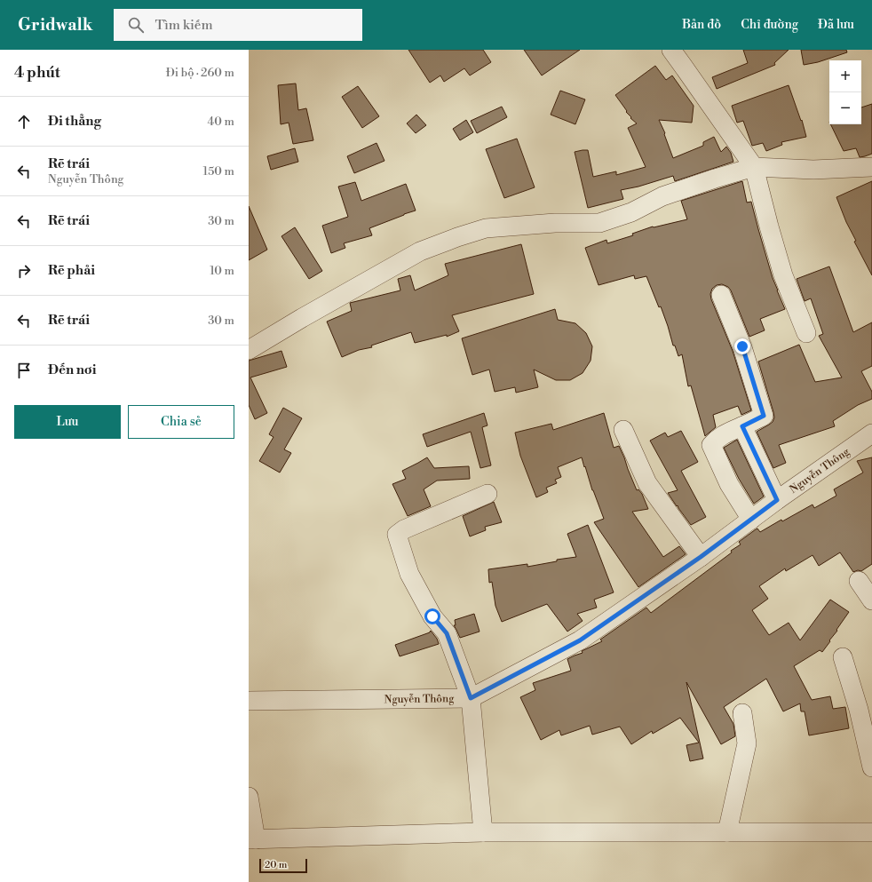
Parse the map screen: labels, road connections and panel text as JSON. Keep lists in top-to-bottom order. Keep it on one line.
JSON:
{"streets":{"street":["Nguyễn Thông"]},"scale_bar":"20 m","page":{"header":"Gridwalk","search":"Tìm kiếm","nav":["Bản đồ","Chỉ đường","Đã lưu"],"heading":["4 phút","Đi bộ · 260 m"],"map_buttons":["+","−"],"list":[["Đi thẳng","40 m"],["Rẽ trái","Nguyễn Thông","150 m"],["Rẽ trái","30 m"],["Rẽ phải","10 m"],["Rẽ trái","30 m"],"Đến nơi"],"buttons":["Lưu","Chia sẻ"],"scale":"20 m"}}
